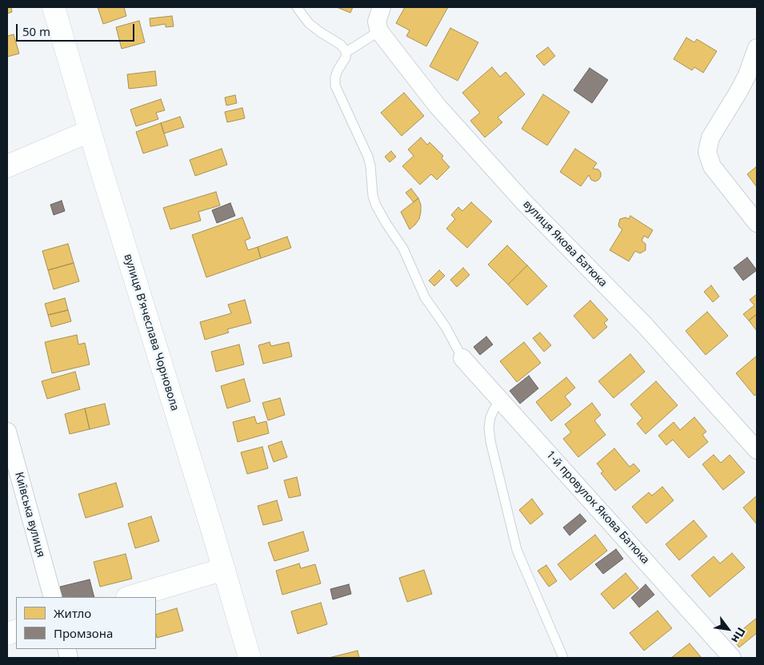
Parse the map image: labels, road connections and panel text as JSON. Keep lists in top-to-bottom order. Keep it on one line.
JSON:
{"streets":{"street":["вулиця Якова Батюка","вулиця Вʼячеслава Чорновола","1-й провулок Якова Батюка","Київська вулиця"]},"legend":["Житло","Промзона"],"scale_bar":"50 m","north":"bottom right"}
